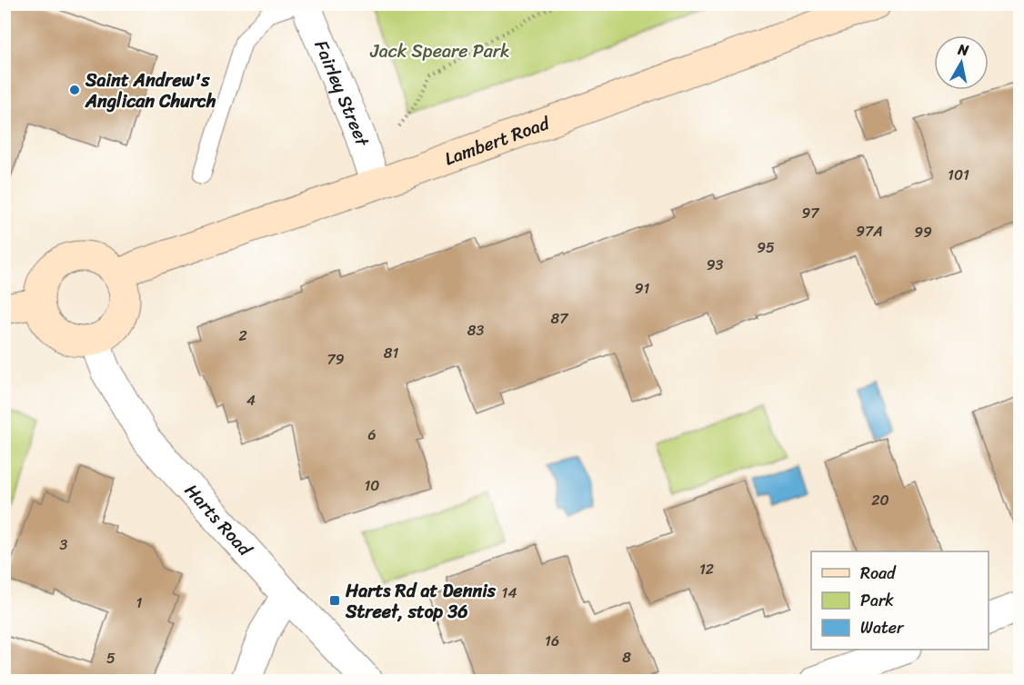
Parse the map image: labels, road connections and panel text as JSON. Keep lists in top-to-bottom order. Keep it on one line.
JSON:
{"streets":{"main road":["Lambert Road"],"street":["Fairley Street","Harts Road"]},"crossings":[["Fairley Street","Lambert Road"],["Lambert Road","Harts Road"]],"parks":["Jack Speare Park"],"places":{"other":["Saint Andrew's Anglican Church"],"transit":["Harts Rd at Dennis Street, stop 36"]},"house_numbers":["101","97","97A","99","95","93","91","87","83","2","81","79","4","6","10","20","3","12","14","1","16","8","5"],"legend":["Road","Park","Water"],"north":"top"}
